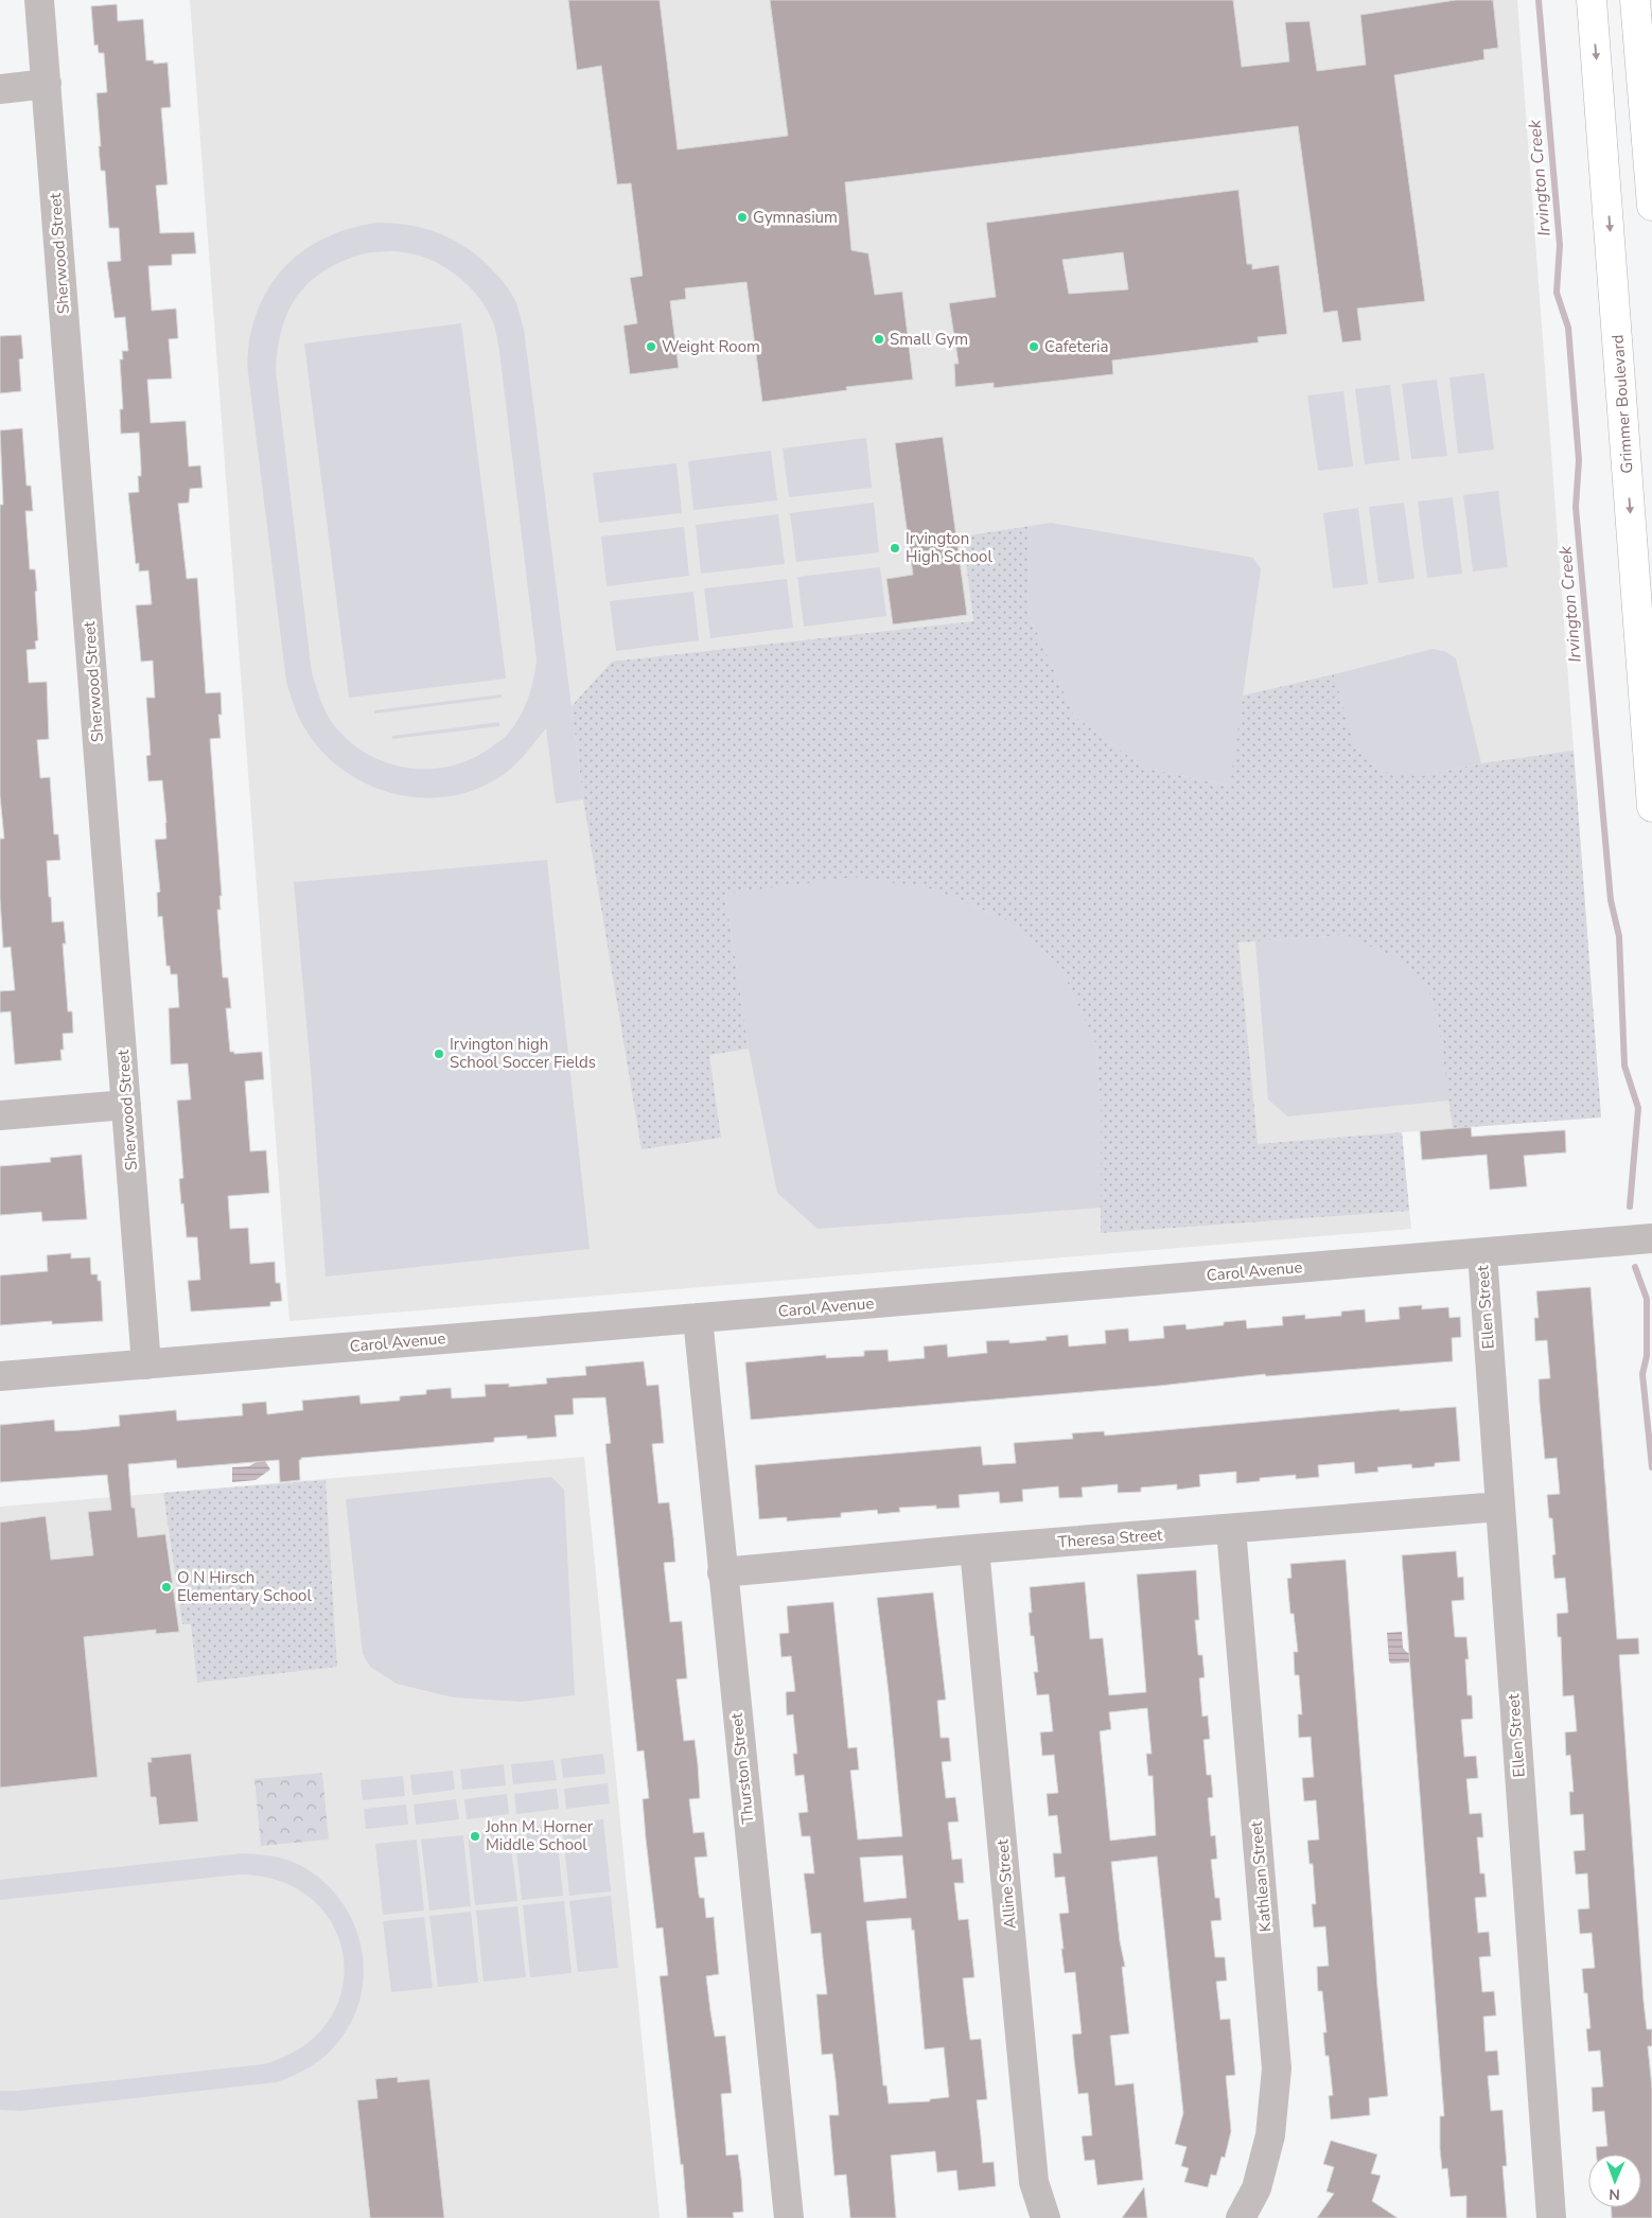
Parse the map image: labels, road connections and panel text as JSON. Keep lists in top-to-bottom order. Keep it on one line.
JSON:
{"streets":{"main road":["Grimmer Boulevard"],"street":["Sherwood Street","Carol Avenue","Ellen Street","Theresa Street","Thurston Street","Kathlean Street","Alline Street"]},"crossings":[["Sherwood Street","Carol Avenue"],["Carol Avenue","Ellen Street"],["Carol Avenue","Thurston Street"],["Ellen Street","Theresa Street"],["Theresa Street","Thurston Street"],["Theresa Street","Kathlean Street"],["Theresa Street","Alline Street"]],"one_way":["Grimmer Boulevard"],"water":["Irvington Creek"],"places":["Gymnasium","Small Gym","Weight Room","Cafeteria","Irvington High School","Irvington high School Soccer Fields","O N Hirsch Elementary School","John M. Horner Middle School"],"north":"bottom"}
